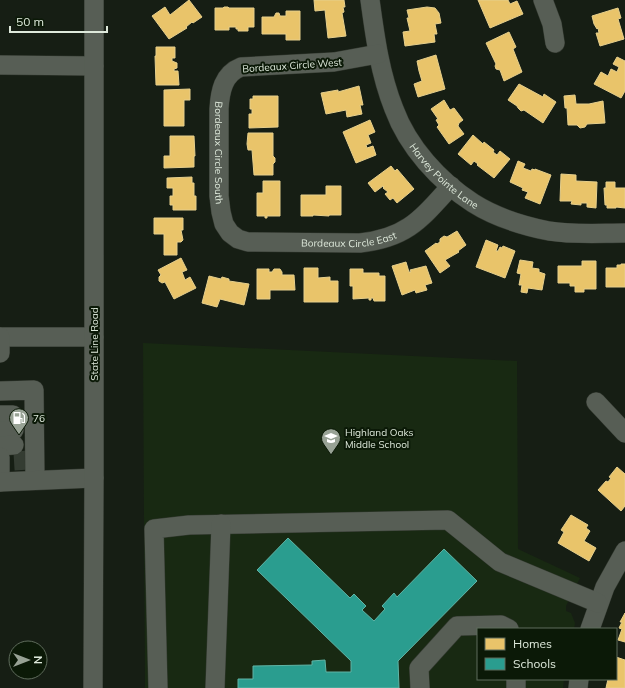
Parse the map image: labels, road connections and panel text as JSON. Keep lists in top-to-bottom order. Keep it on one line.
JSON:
{"streets":{"street":["Bordeaux Circle West","Bordeaux Circle South","Harvey Pointe Lane","Bordeaux Circle East","State Line Road"]},"crossings":[["Bordeaux Circle West","Bordeaux Circle South"],["Bordeaux Circle West","Harvey Pointe Lane"],["Bordeaux Circle South","Bordeaux Circle East"],["Harvey Pointe Lane","Bordeaux Circle East"]],"places":{"fuel station":["76"],"school or university":["Highland Oaks Middle School"]},"legend":["Homes","Schools"],"scale_bar":"50 m","north":"right"}
